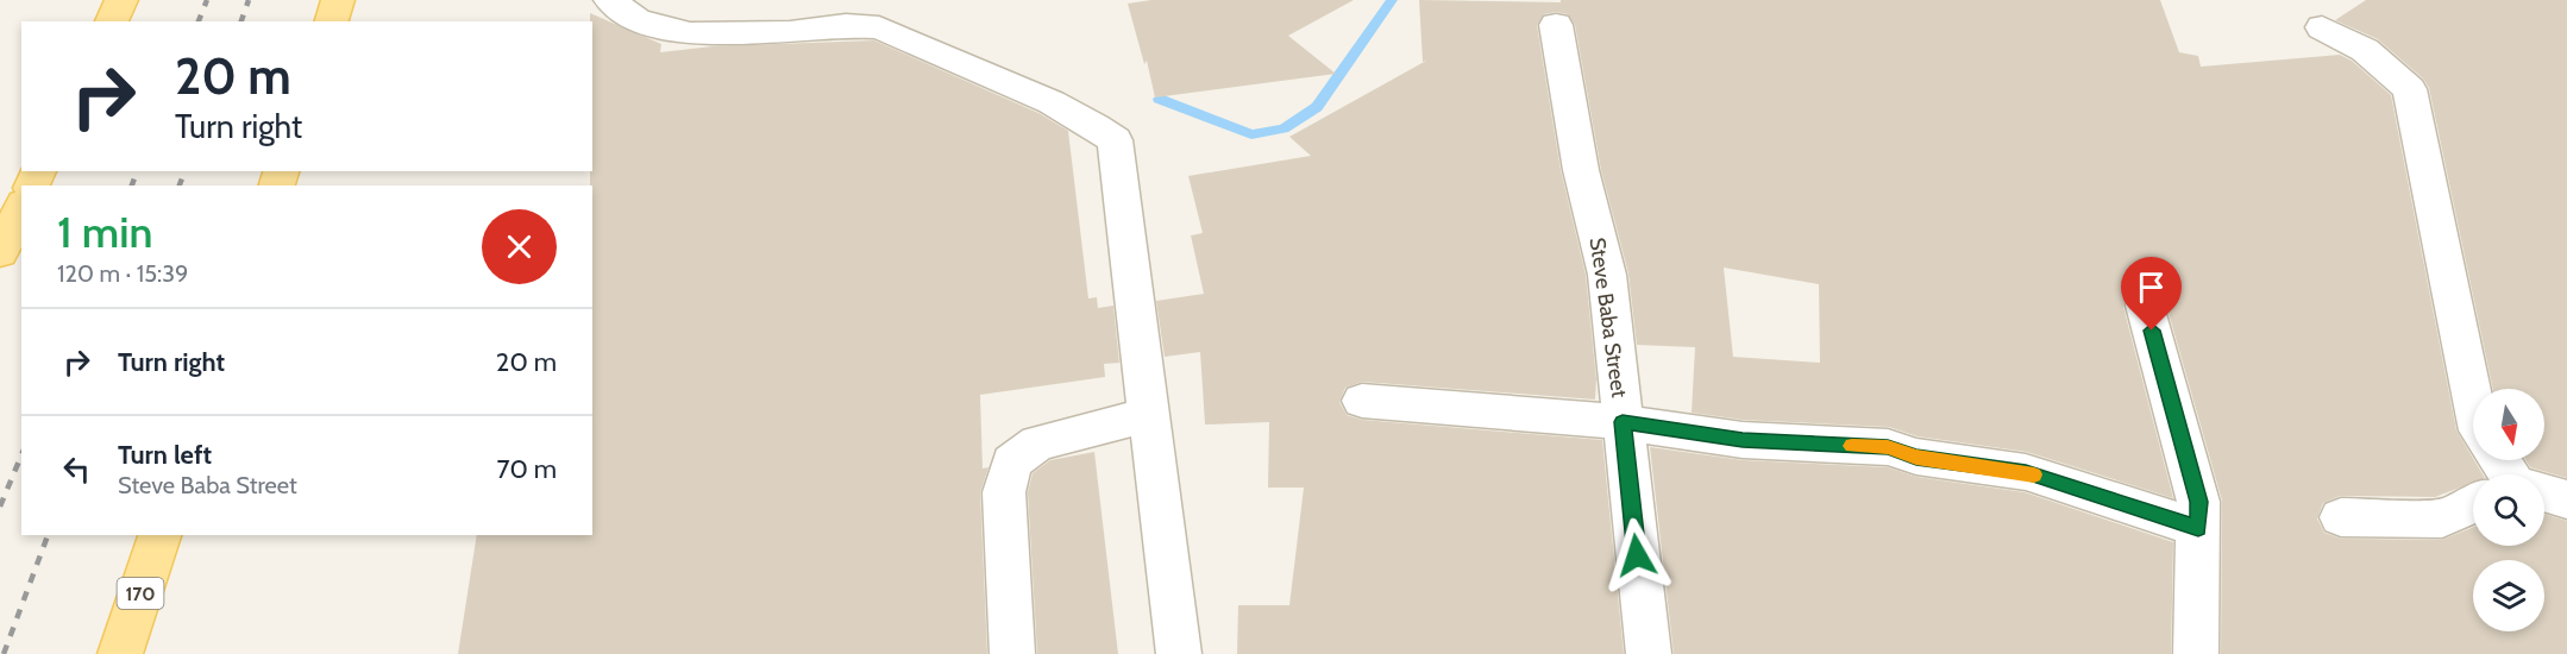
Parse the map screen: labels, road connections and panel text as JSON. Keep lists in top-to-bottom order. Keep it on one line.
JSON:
{"streets":{"main road":["170"],"street":["Steve Baba Street"]},"north":"bottom","page":{"turn":["20 m","Turn right"],"heading":["1 min","120 m · 15:39"],"list":[{"name":"Turn right","value":"20 m"},{"name":"Turn left","note":"Steve Baba Street","value":"70 m"}]}}
